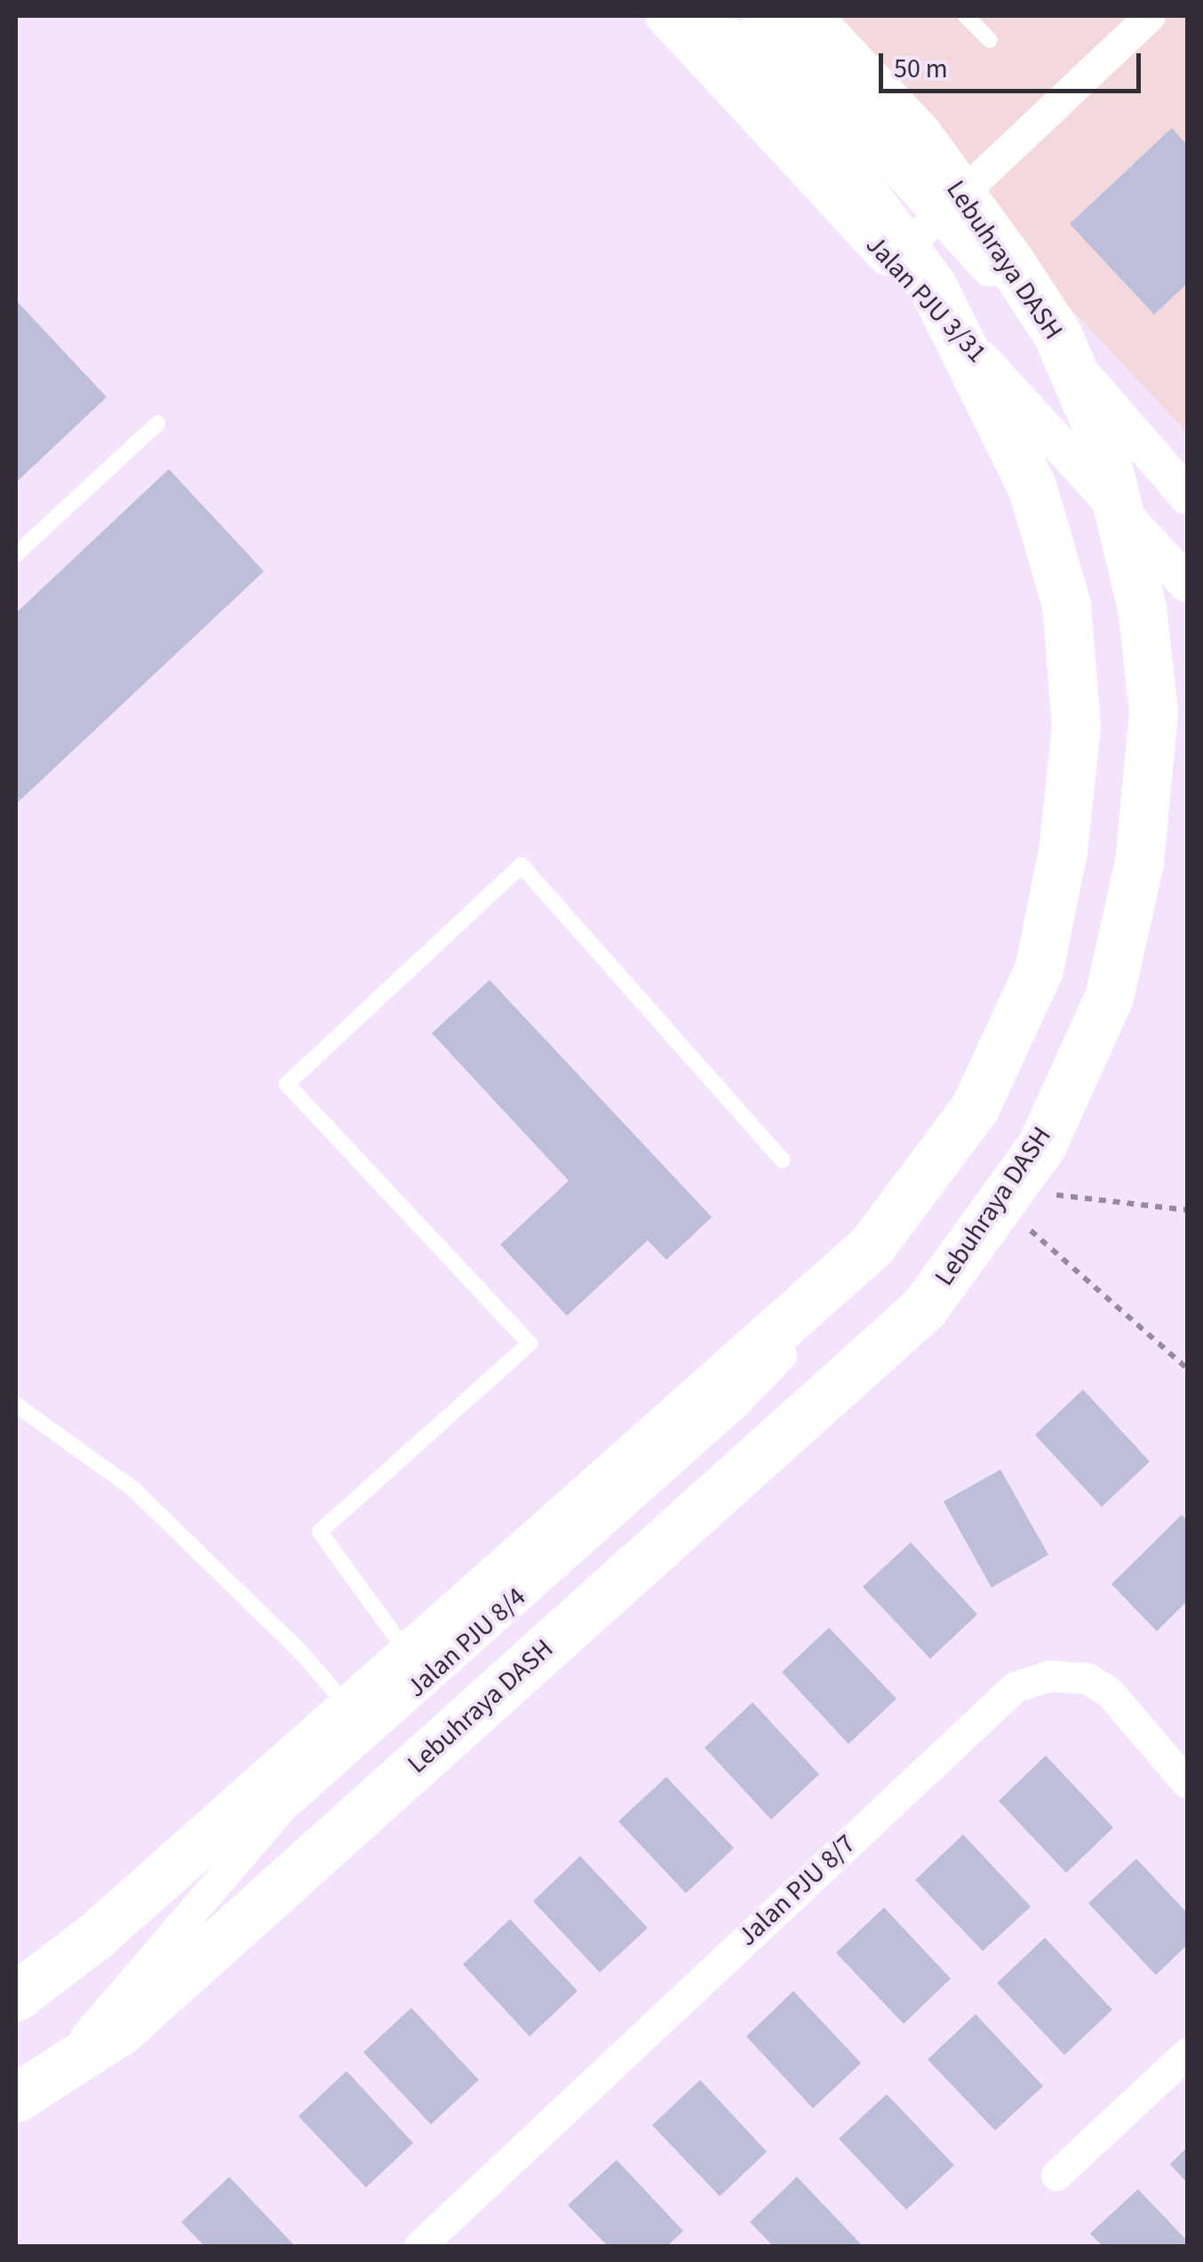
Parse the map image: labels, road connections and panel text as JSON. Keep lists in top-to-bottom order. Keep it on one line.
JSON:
{"streets":{"highway":["Lebuhraya DASH"],"street":["Jalan PJU 3/31","Jalan PJU 8/4","Jalan PJU 8/7"]},"scale_bar":"50 m"}
